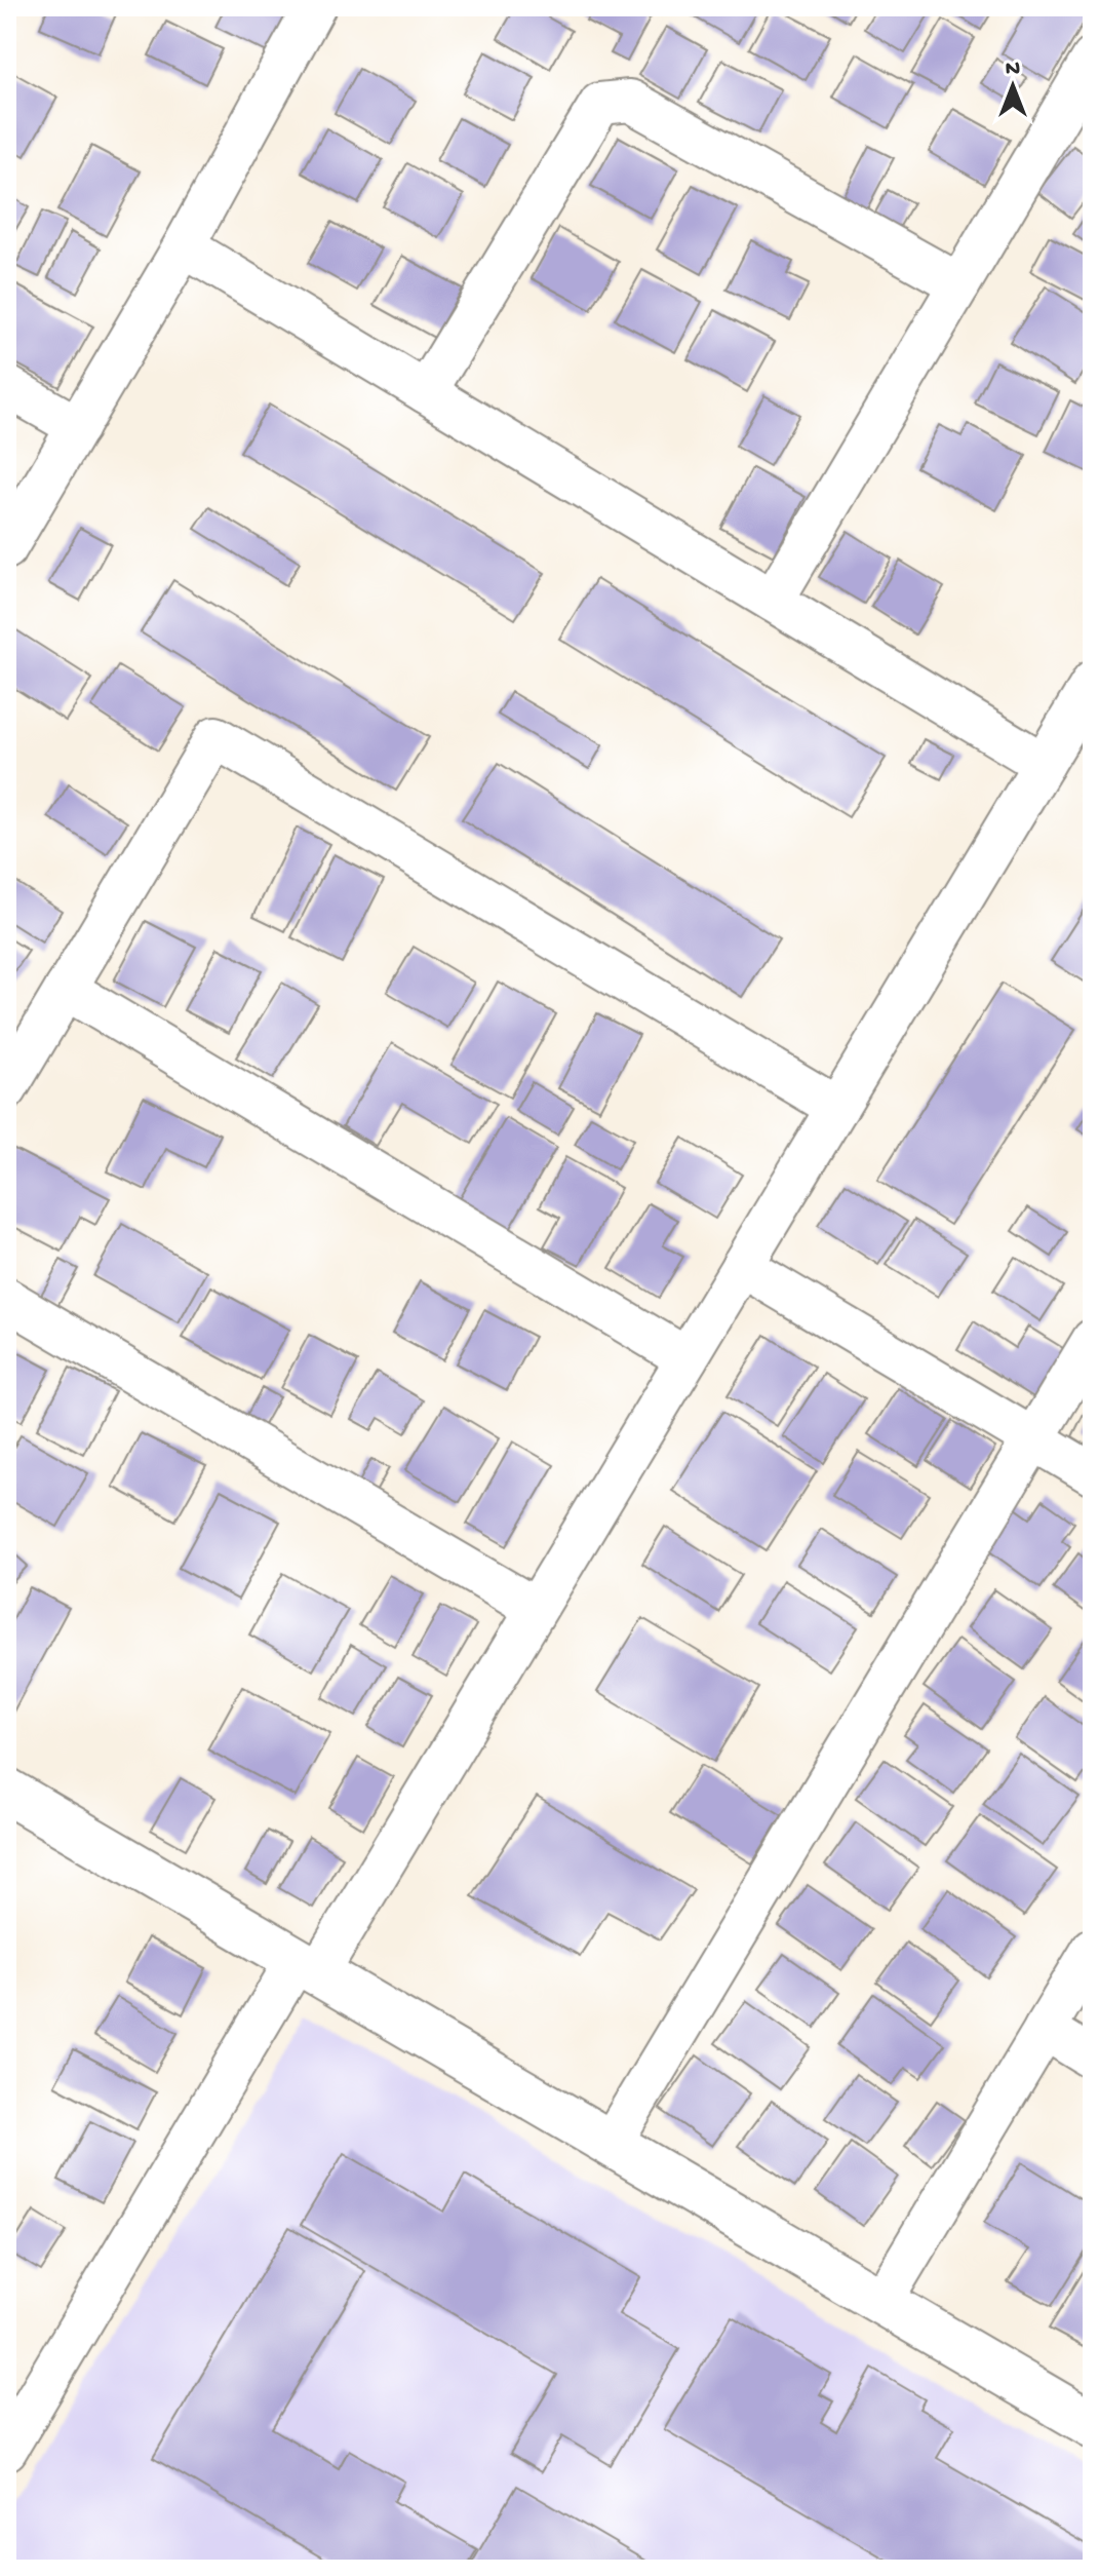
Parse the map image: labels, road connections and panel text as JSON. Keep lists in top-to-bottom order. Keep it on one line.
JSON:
{"north":"top"}
